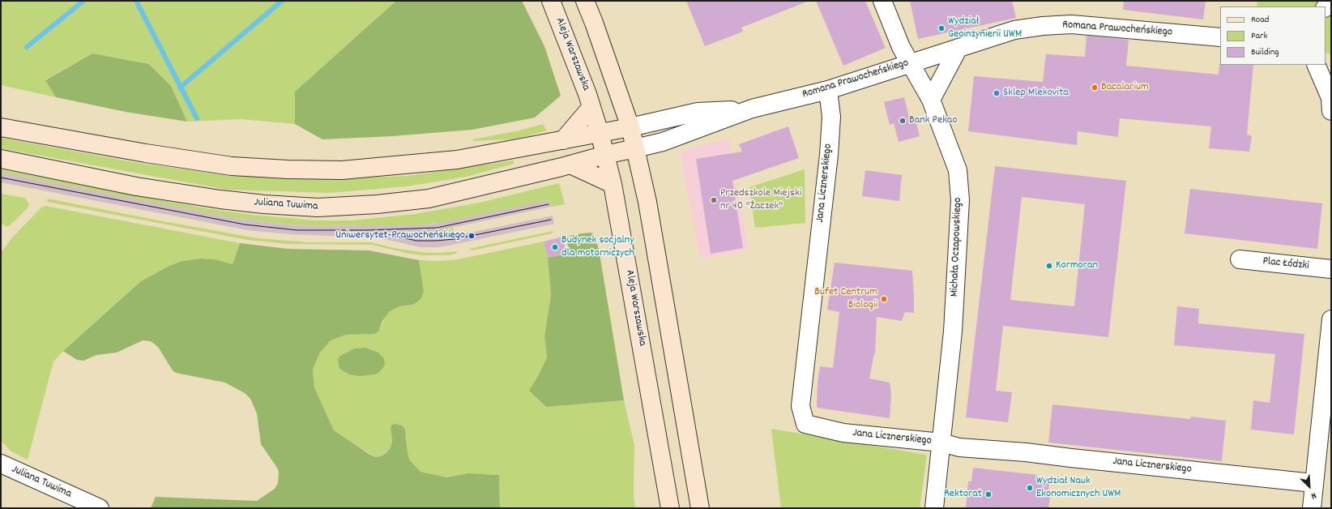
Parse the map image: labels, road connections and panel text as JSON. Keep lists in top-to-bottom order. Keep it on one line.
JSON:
{"streets":{"main road":["Aleja Warszawska","Juliana Tuwima"],"street":["Romana Prawocheńskiego","Jana Licznerskiego","Michała Oczapowskiego","Plac Łódzki"]},"crossings":[["Romana Prawocheńskiego","Jana Licznerskiego"],["Romana Prawocheńskiego","Juliana Tuwima"],["Romana Prawocheńskiego","Michała Oczapowskiego"],["Aleja Warszawska","Juliana Tuwima"],["Jana Licznerskiego","Michała Oczapowskiego"]],"places":["Wydział Geoinżynierii UWM","Bacalarium","Sklep Mlekovita","Bank Pekao","Przedszkole Miejski nr 40 \"Żaczek\"","Uniwersytet-Prawocheńskiego","Budynek socjalny dla motorniczych","Kormoran","Bufet Centrum Biologii","Wydział Nauk Ekonomicznych UWM","Rektorat"],"legend":["Road","Park","Building"],"north":"bottom right"}
